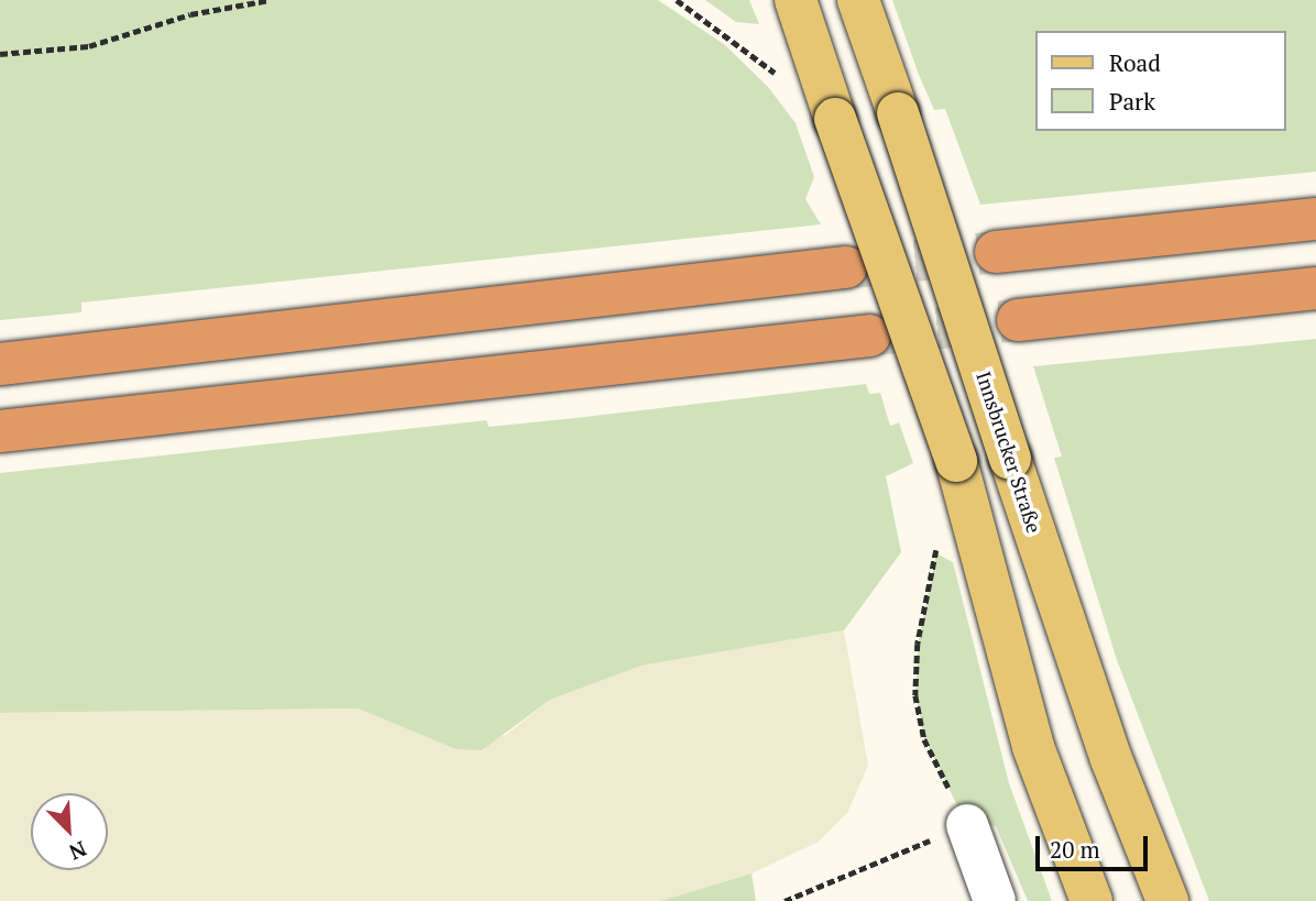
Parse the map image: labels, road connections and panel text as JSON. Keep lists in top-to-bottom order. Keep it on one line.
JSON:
{"streets":{"main road":["Innsbrucker Straße"]},"legend":["Road","Park"],"scale_bar":"20 m","north":"bottom right"}
